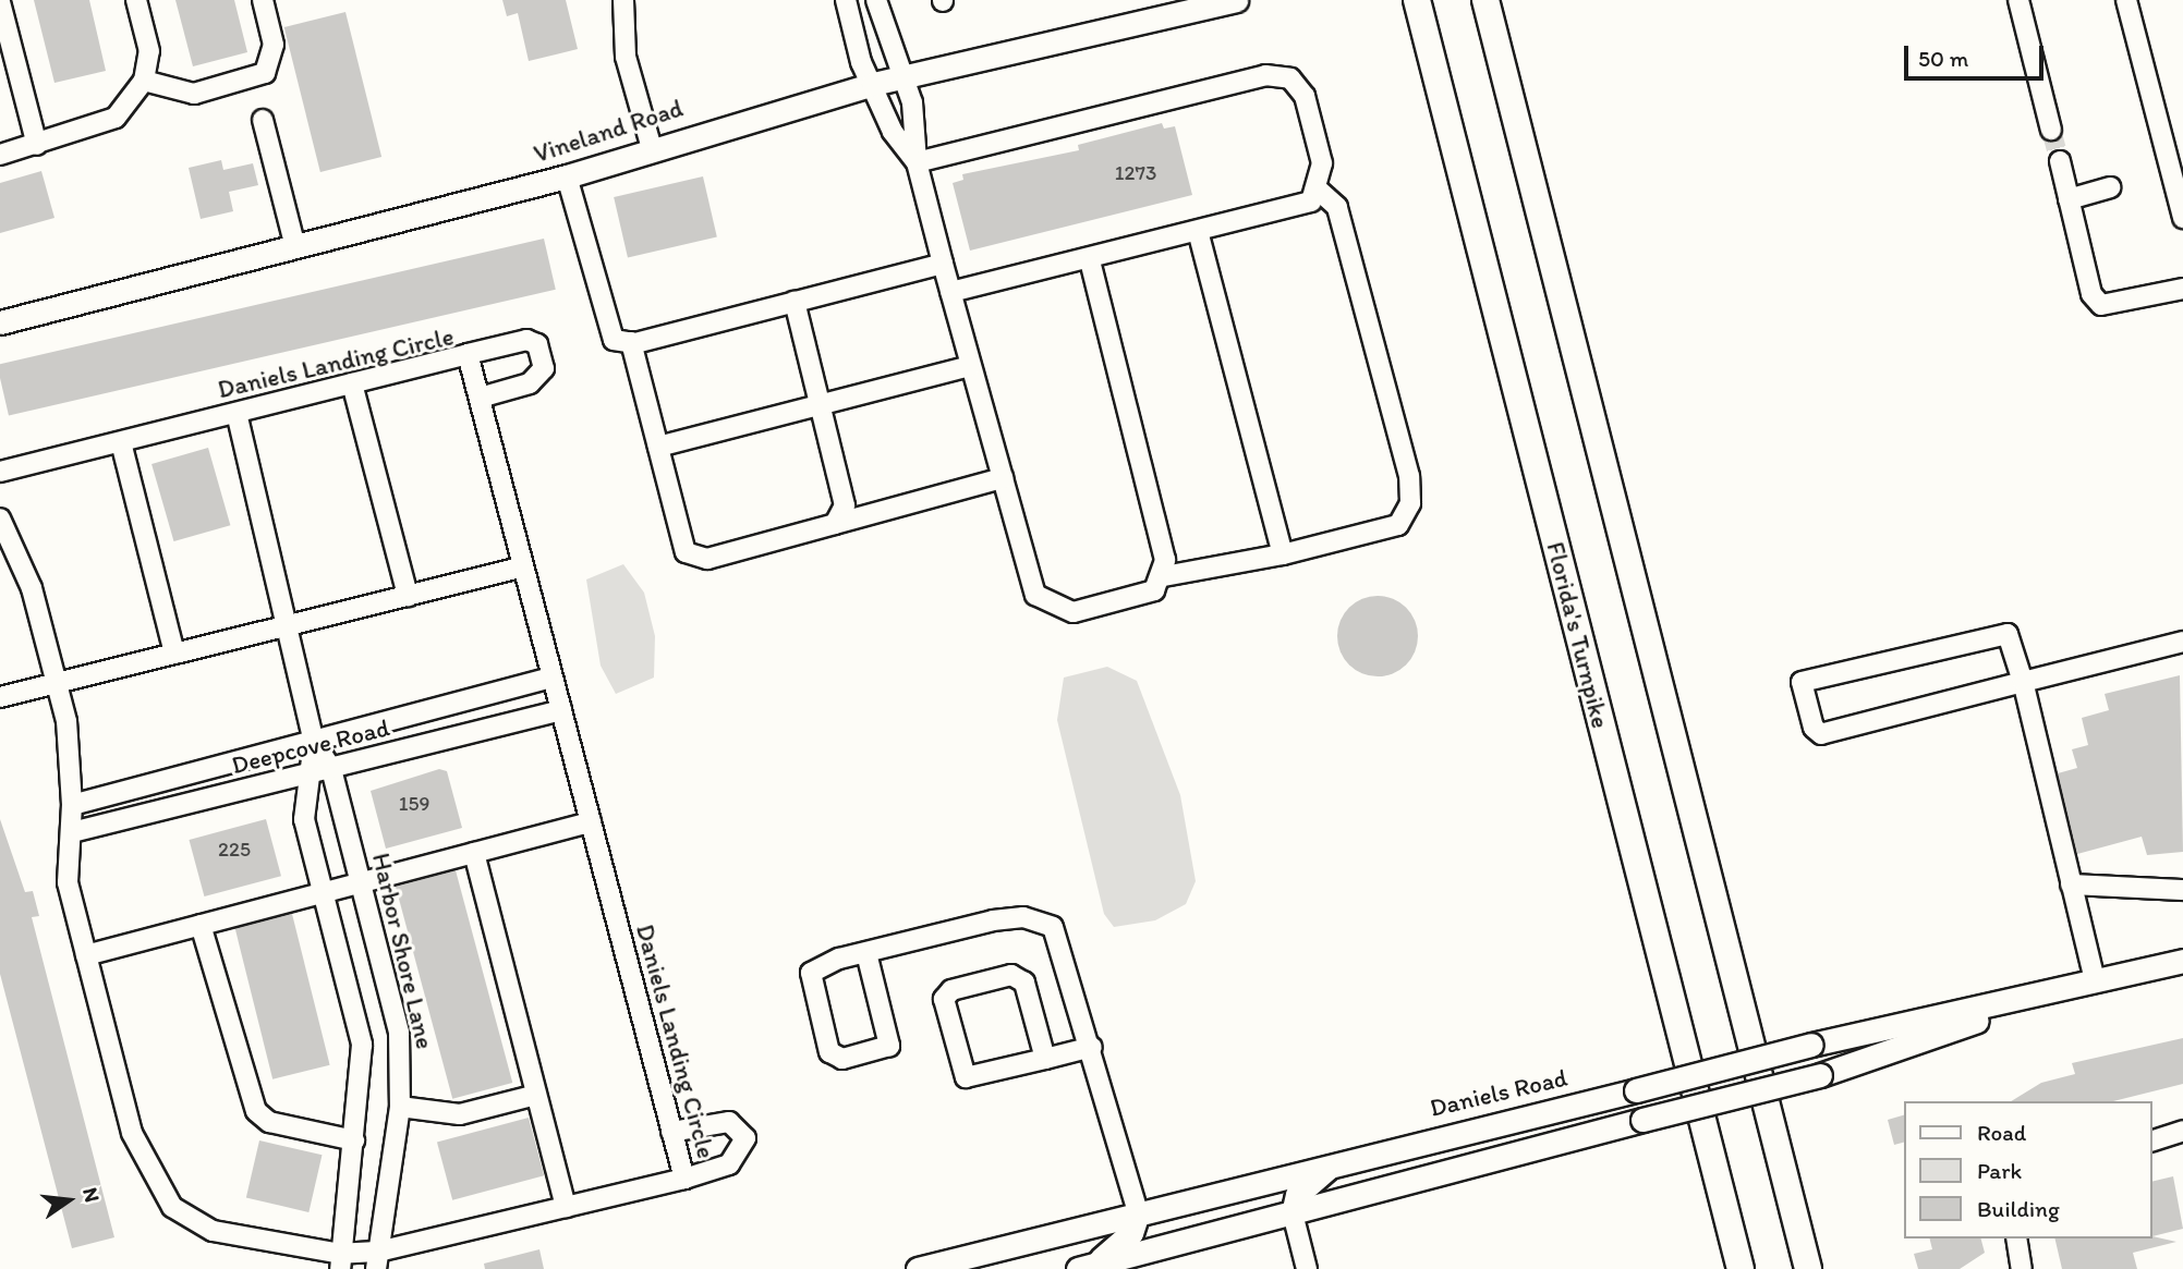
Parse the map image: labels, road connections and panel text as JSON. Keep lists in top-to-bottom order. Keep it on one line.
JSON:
{"streets":{"highway":["Florida's Turnpike"],"main road":["Vineland Road","Daniels Road"],"street":["Daniels Landing Circle","Deepcove Road","Harbor Shore Lane"]},"crossings":[["Daniels Landing Circle","Deepcove Road"],["Daniels Landing Circle","Harbor Shore Lane"],["Deepcove Road","Harbor Shore Lane"]],"house_numbers":["1273","159","225"],"legend":["Road","Park","Building"],"scale_bar":"50 m","north":"right"}
